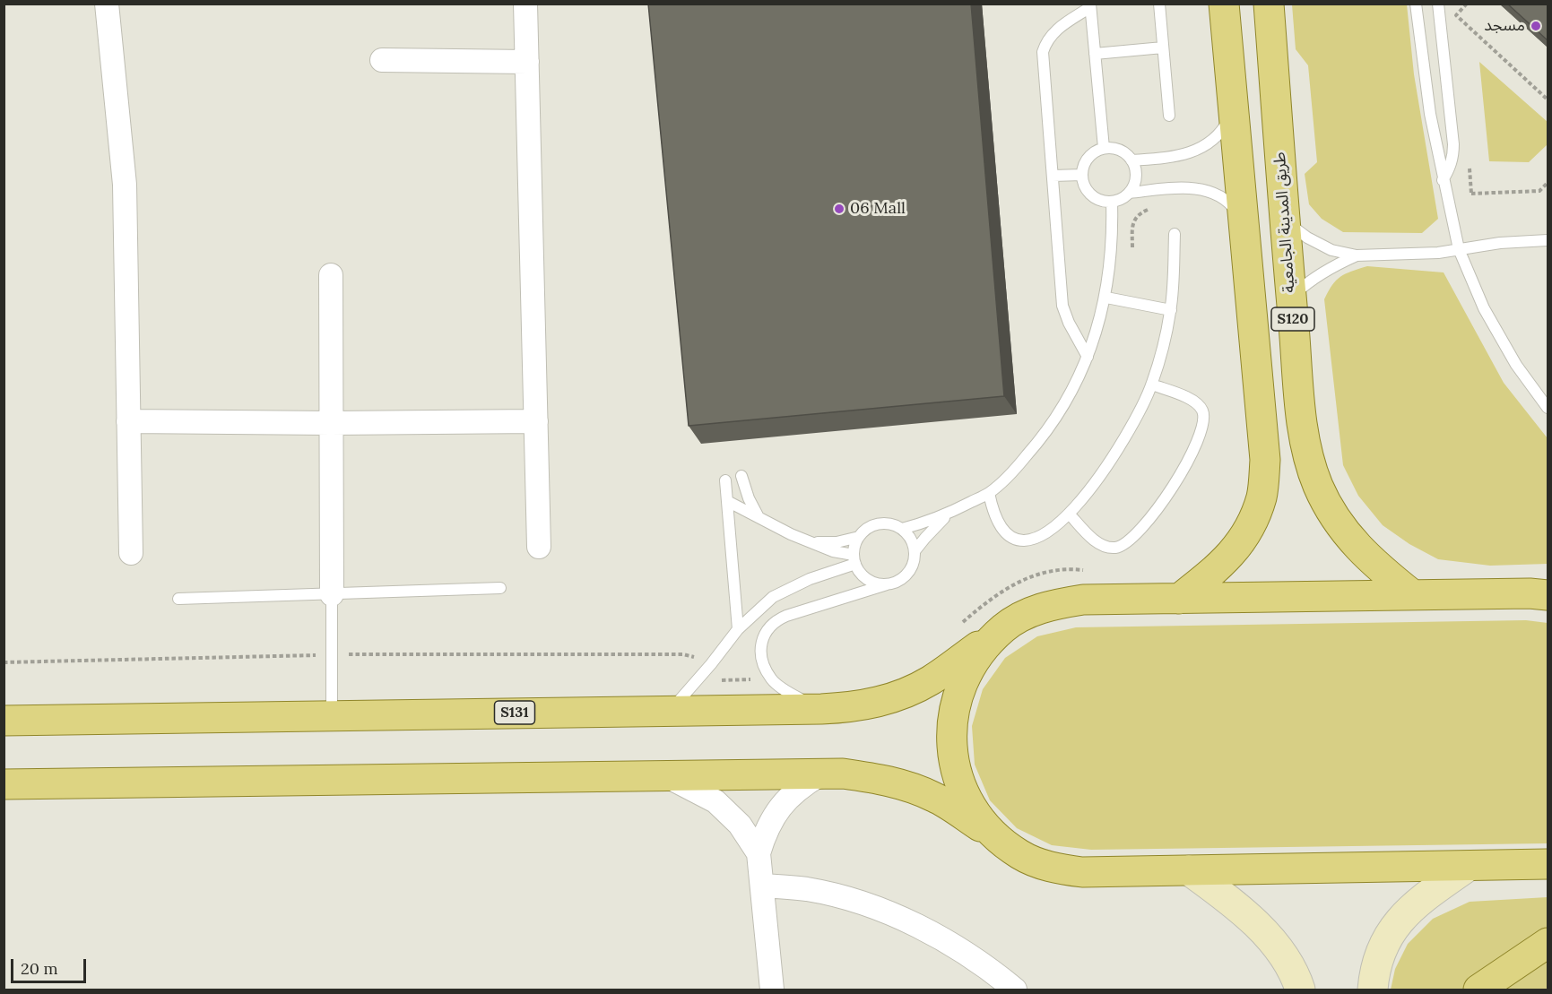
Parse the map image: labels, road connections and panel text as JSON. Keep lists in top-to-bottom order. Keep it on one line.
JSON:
{"streets":{"main road":["طريق المدينة الجامعية","S120","S131"]},"places":["مسجد","06 Mall"],"scale_bar":"20 m"}
